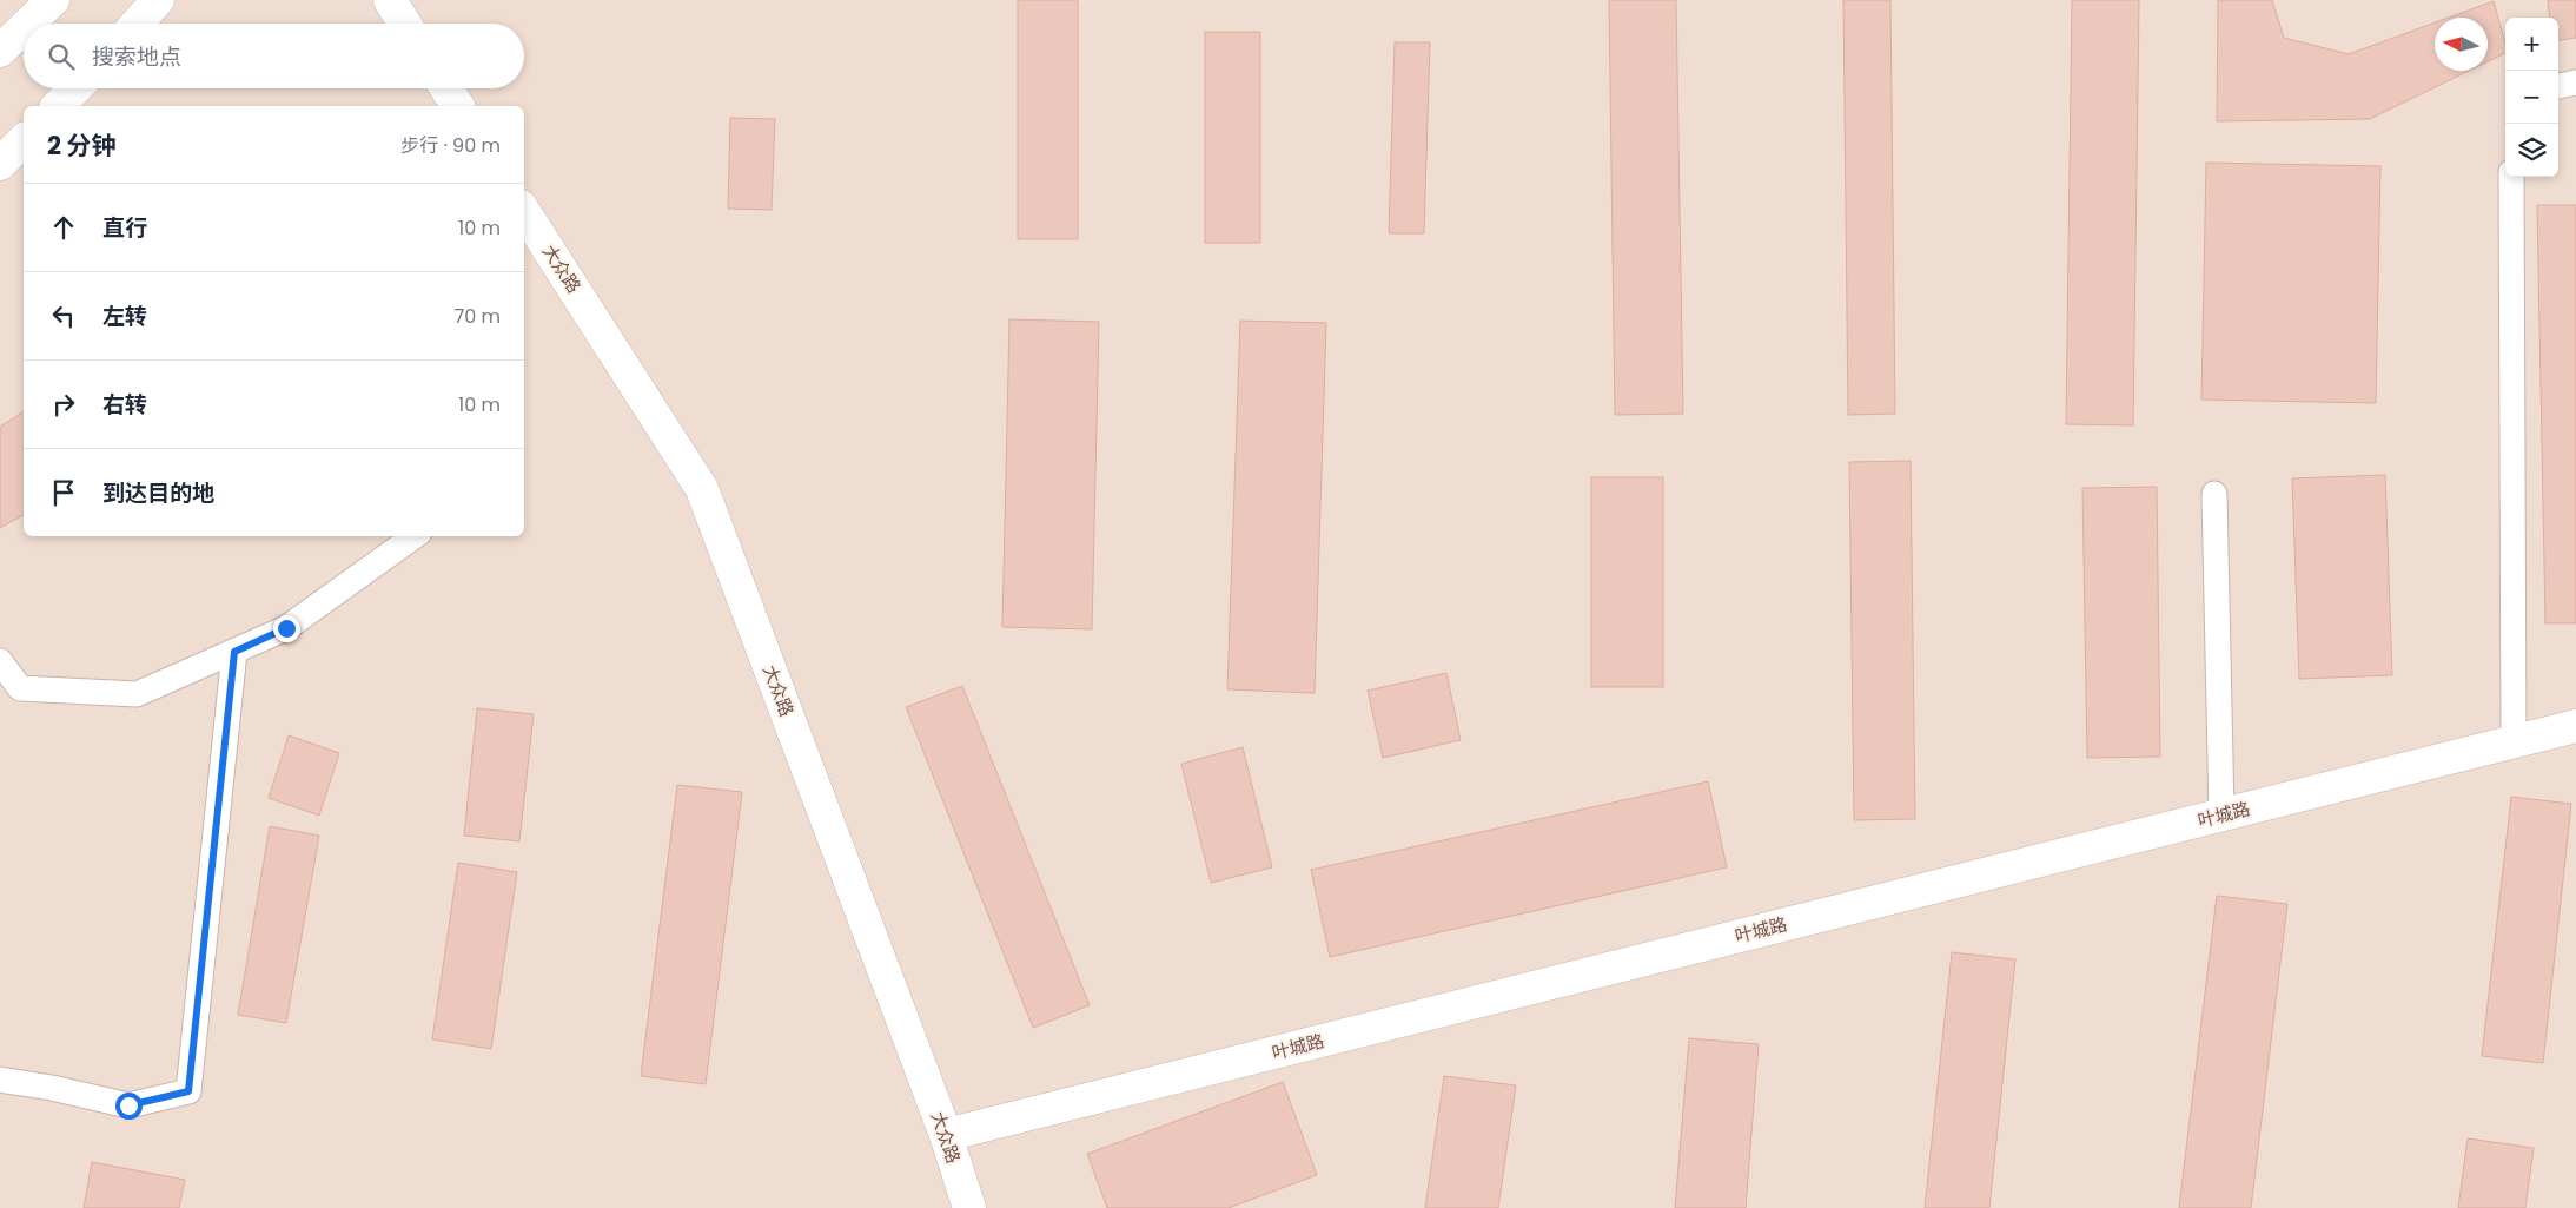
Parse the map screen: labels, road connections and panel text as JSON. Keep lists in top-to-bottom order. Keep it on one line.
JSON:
{"streets":{"street":["大众路","叶城路"]},"crossings":[["大众路","叶城路"]],"north":"left","page":{"map_buttons":["+","−"],"search":"搜索地点","heading":["2 分钟","步行 · 90 m"],"list":[["直行","10 m"],["左转","70 m"],["右转","10 m"],"到达目的地"]}}
